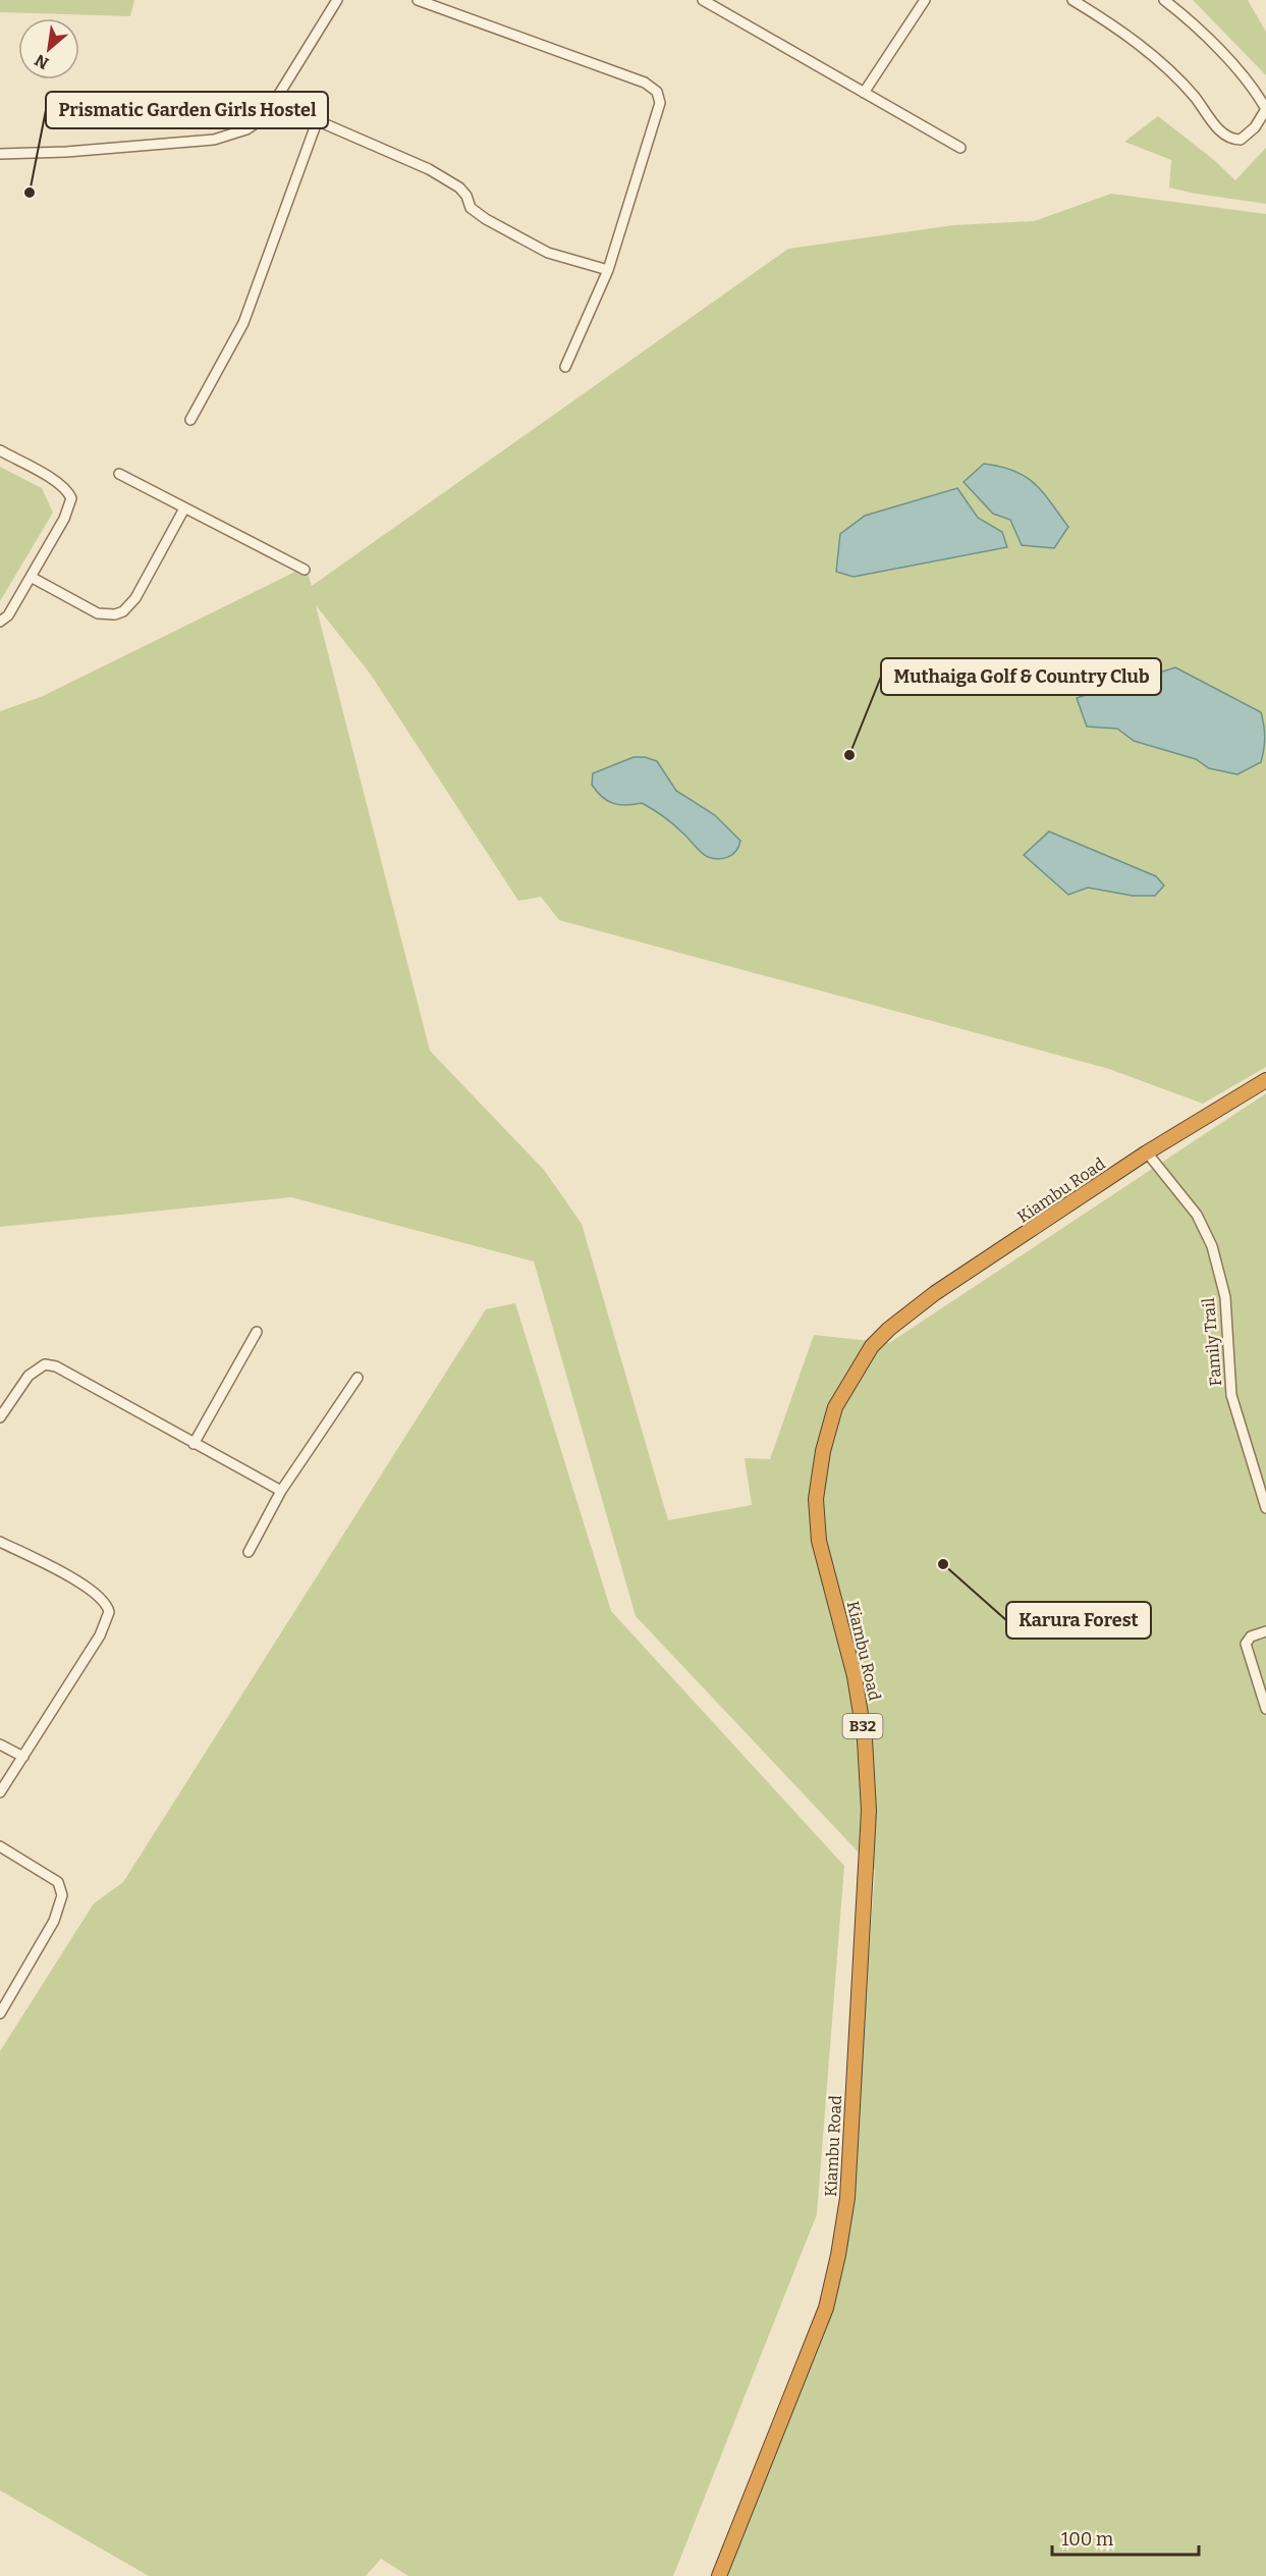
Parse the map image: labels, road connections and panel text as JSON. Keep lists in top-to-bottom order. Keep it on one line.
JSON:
{"streets":{"highway":["Kiambu Road","B32"],"street":["Family Trail"]},"crossings":[["Kiambu Road","Family Trail"]],"places":["Prismatic Garden Girls Hostel","Muthaiga Golf & Country Club","Karura Forest"],"scale_bar":"100 m","north":"bottom left"}
